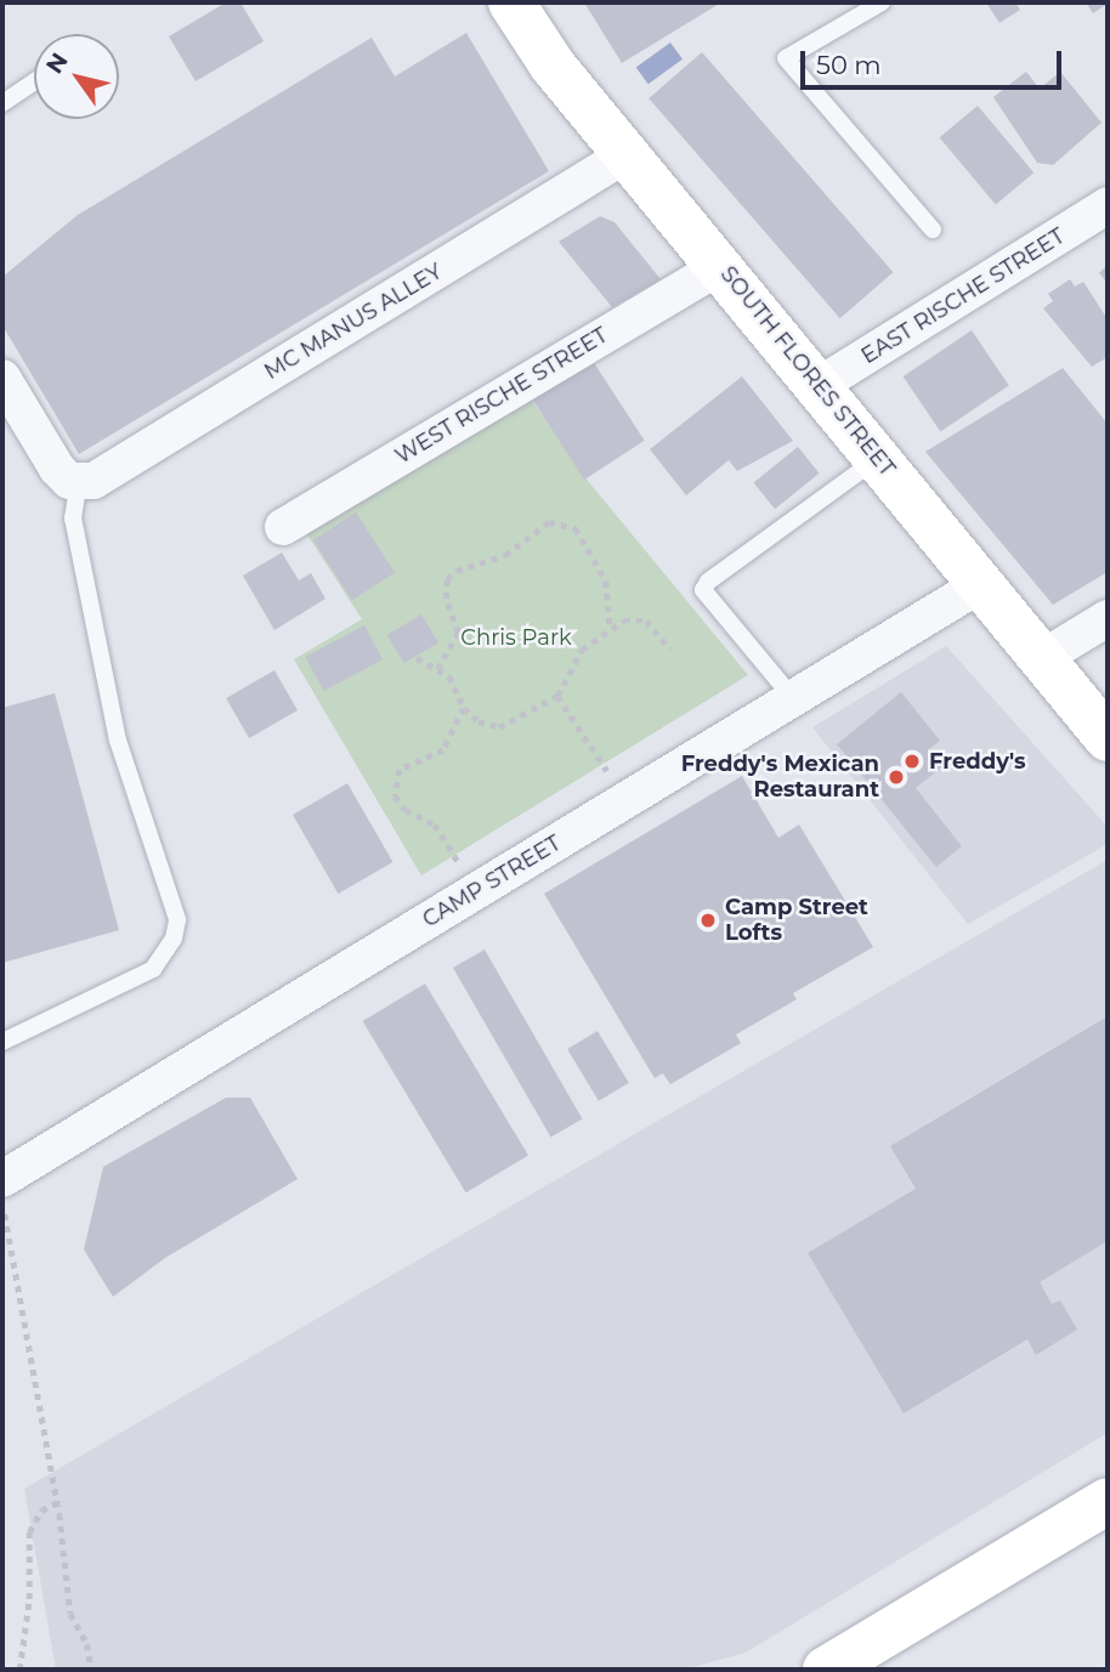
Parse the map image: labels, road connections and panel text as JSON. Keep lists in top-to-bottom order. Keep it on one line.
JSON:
{"streets":{"main road":["SOUTH FLORES STREET"],"street":["EAST RISCHE STREET","MC MANUS ALLEY","WEST RISCHE STREET","CAMP STREET"]},"crossings":[["EAST RISCHE STREET","SOUTH FLORES STREET"],["MC MANUS ALLEY","SOUTH FLORES STREET"],["SOUTH FLORES STREET","WEST RISCHE STREET"],["SOUTH FLORES STREET","CAMP STREET"]],"parks":["Chris Park"],"places":["Freddy's","Freddy's Mexican Restaurant","Camp Street Lofts"],"scale_bar":"50 m","north":"top left"}
